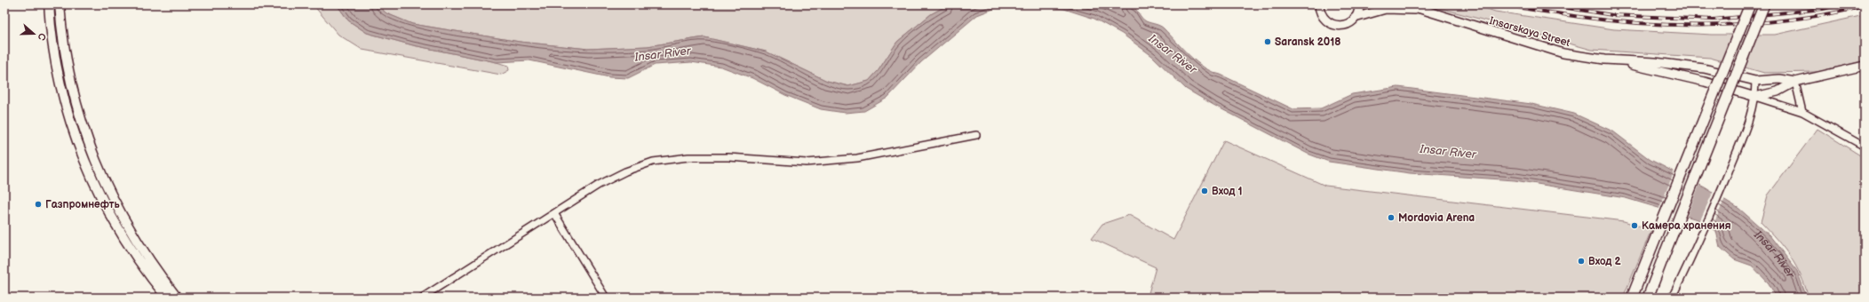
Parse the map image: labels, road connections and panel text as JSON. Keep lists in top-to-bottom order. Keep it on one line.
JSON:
{"streets":{"street":["Insarskaya Street"]},"water":["Insar River"],"places":["Saransk 2018","Вход 1","Газпромнефть","Mordovia Arena","Камера хранения","Вход 2"],"north":"right"}
